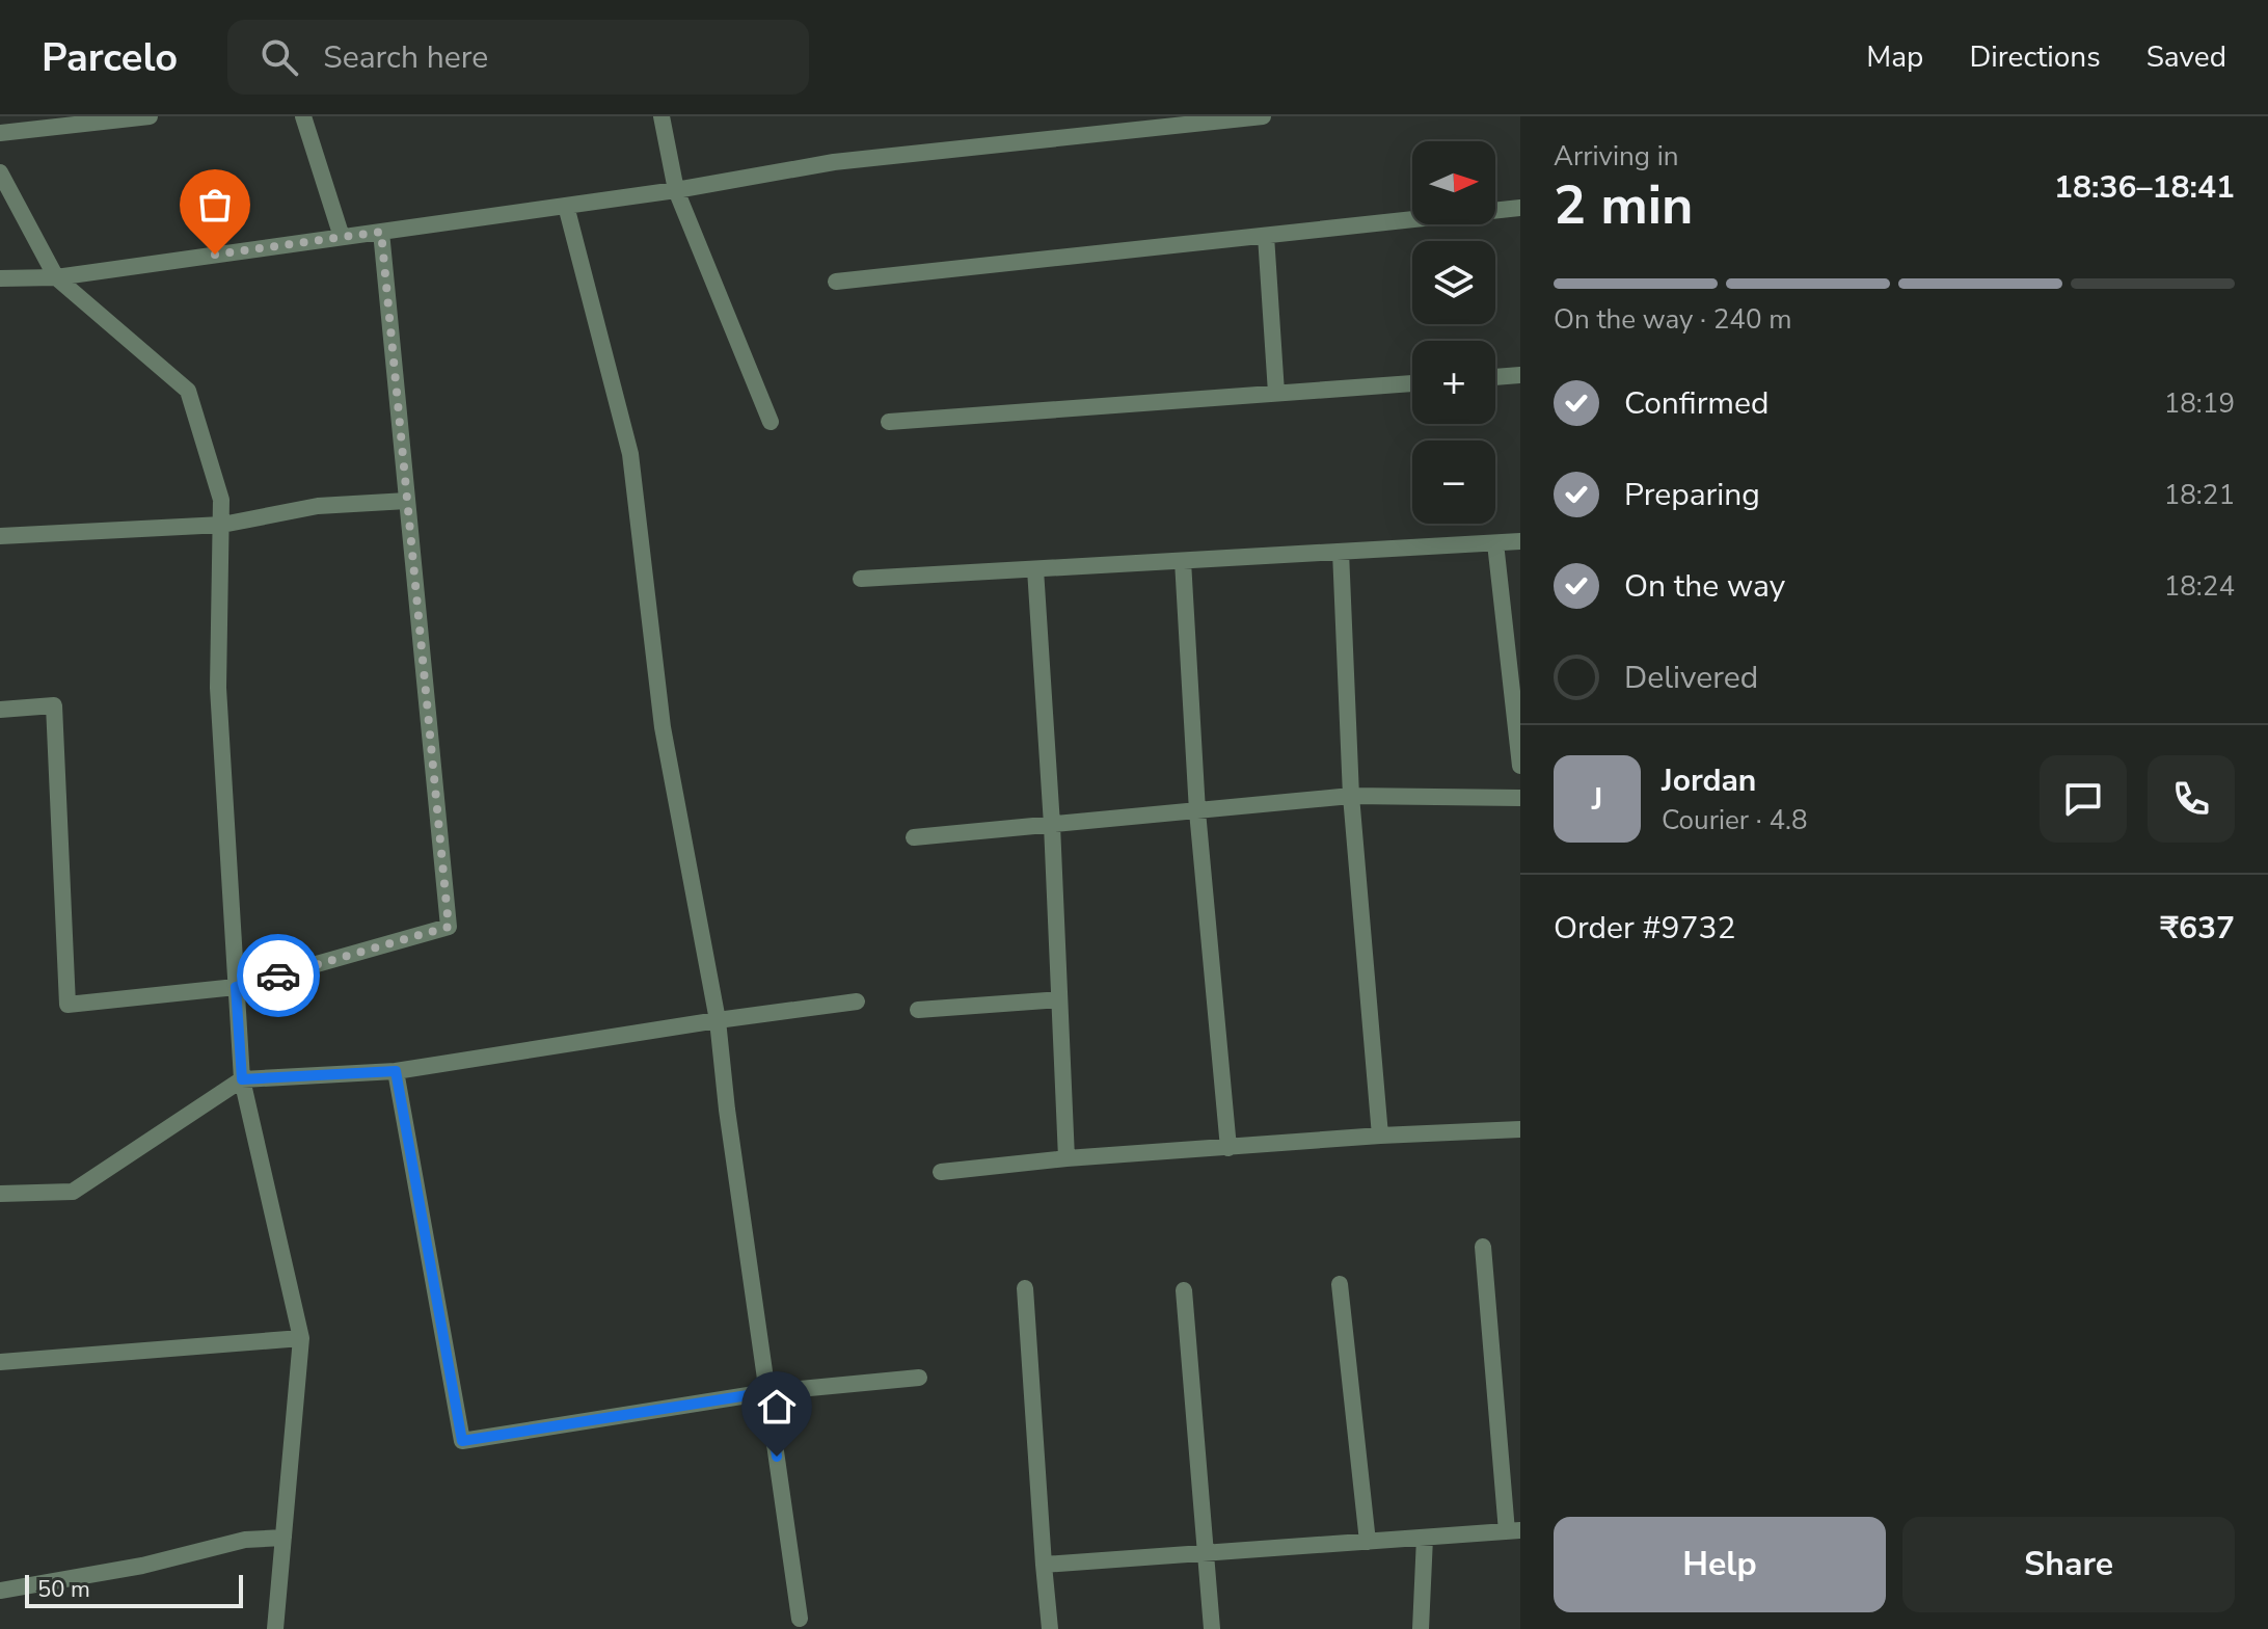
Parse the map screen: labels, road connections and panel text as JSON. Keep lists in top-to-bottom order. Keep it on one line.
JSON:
{"scale_bar":"50 m","north":"right","page":{"header":"Parcelo","search":"Search here","nav":["Map","Directions","Saved"],"heading":["2 min","Arriving in","18:36–18:41"],"panel":["Jordan","Courier · 4.8","Order #9732","₹637"],"map_buttons":["+","−"],"bar":"On the way · 240 m","list":[["Confirmed","18:19"],["Preparing","18:21"],["On the way","18:24"],"Delivered"],"round":"J","buttons":["Help","Share"],"scale":"50 m"}}
